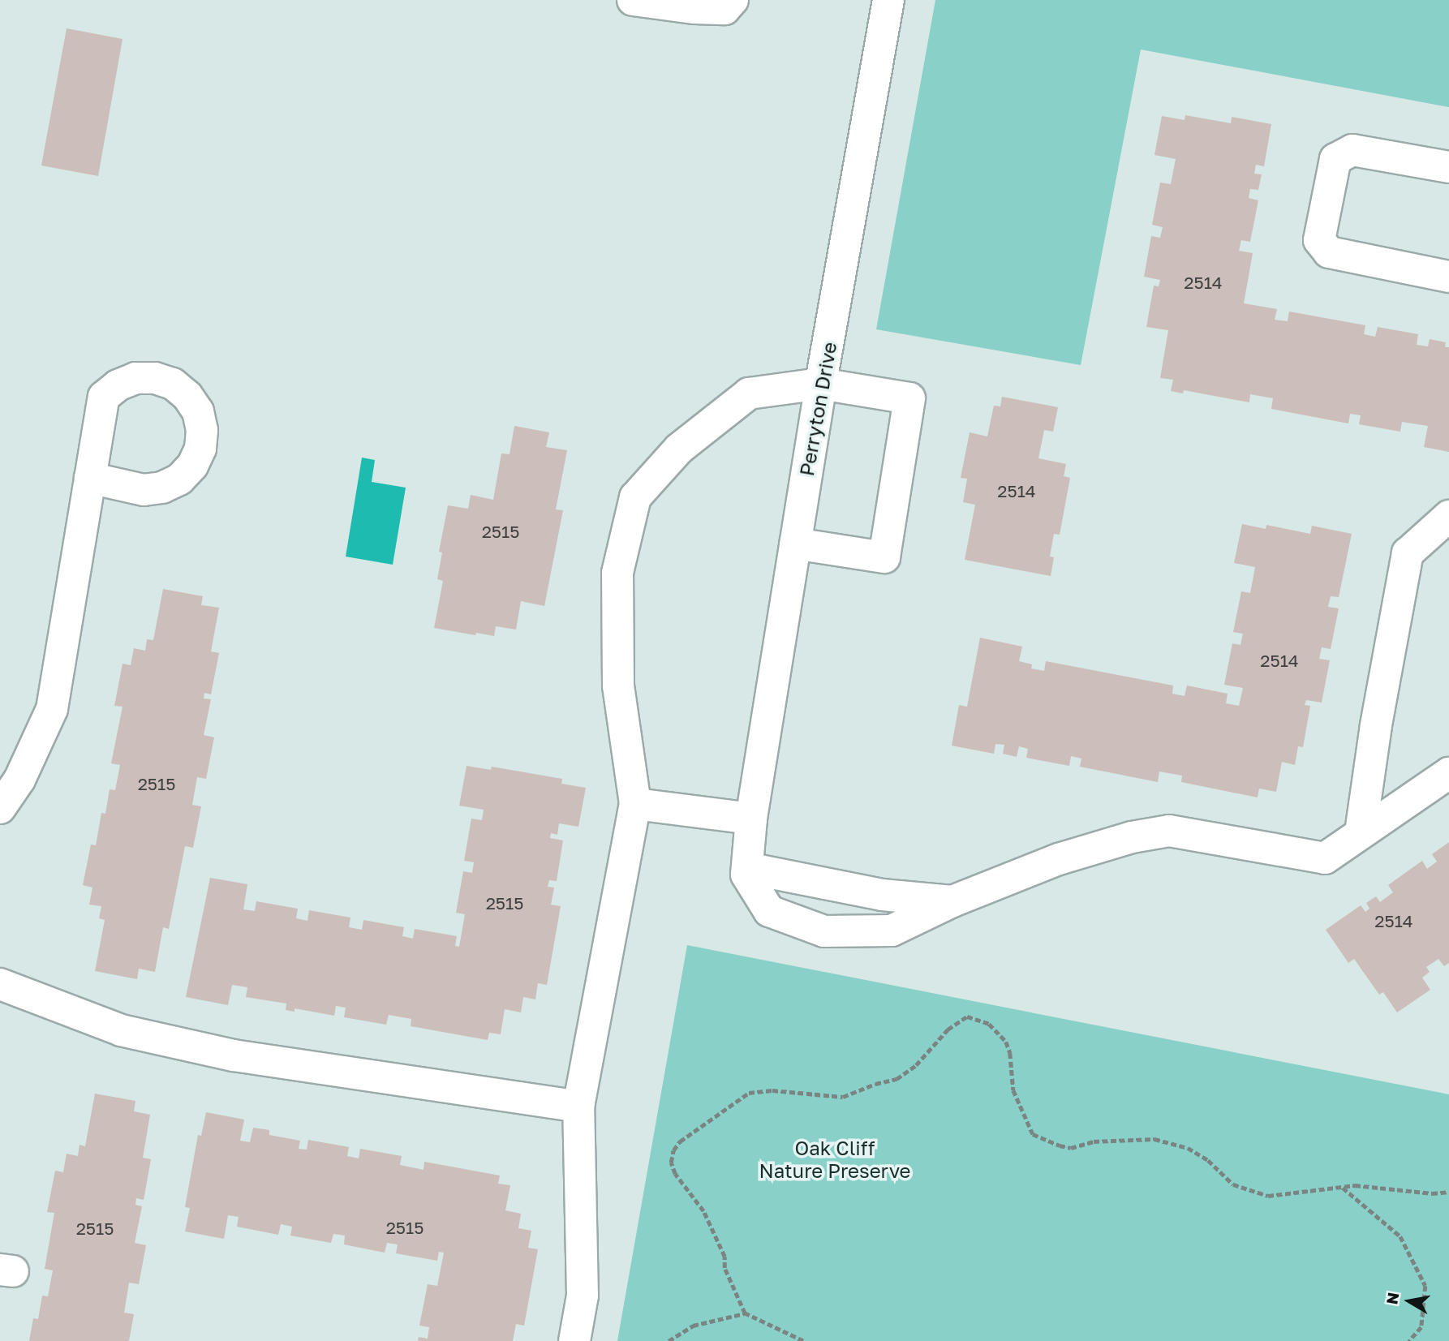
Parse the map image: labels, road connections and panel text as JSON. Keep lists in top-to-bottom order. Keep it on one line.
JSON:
{"streets":{"street":["Perryton Drive"]},"parks":["Oak Cliff Nature Preserve"],"house_numbers":["2514","2514","2515","2514","2515","2515","2514","2515","2515"],"north":"left"}
